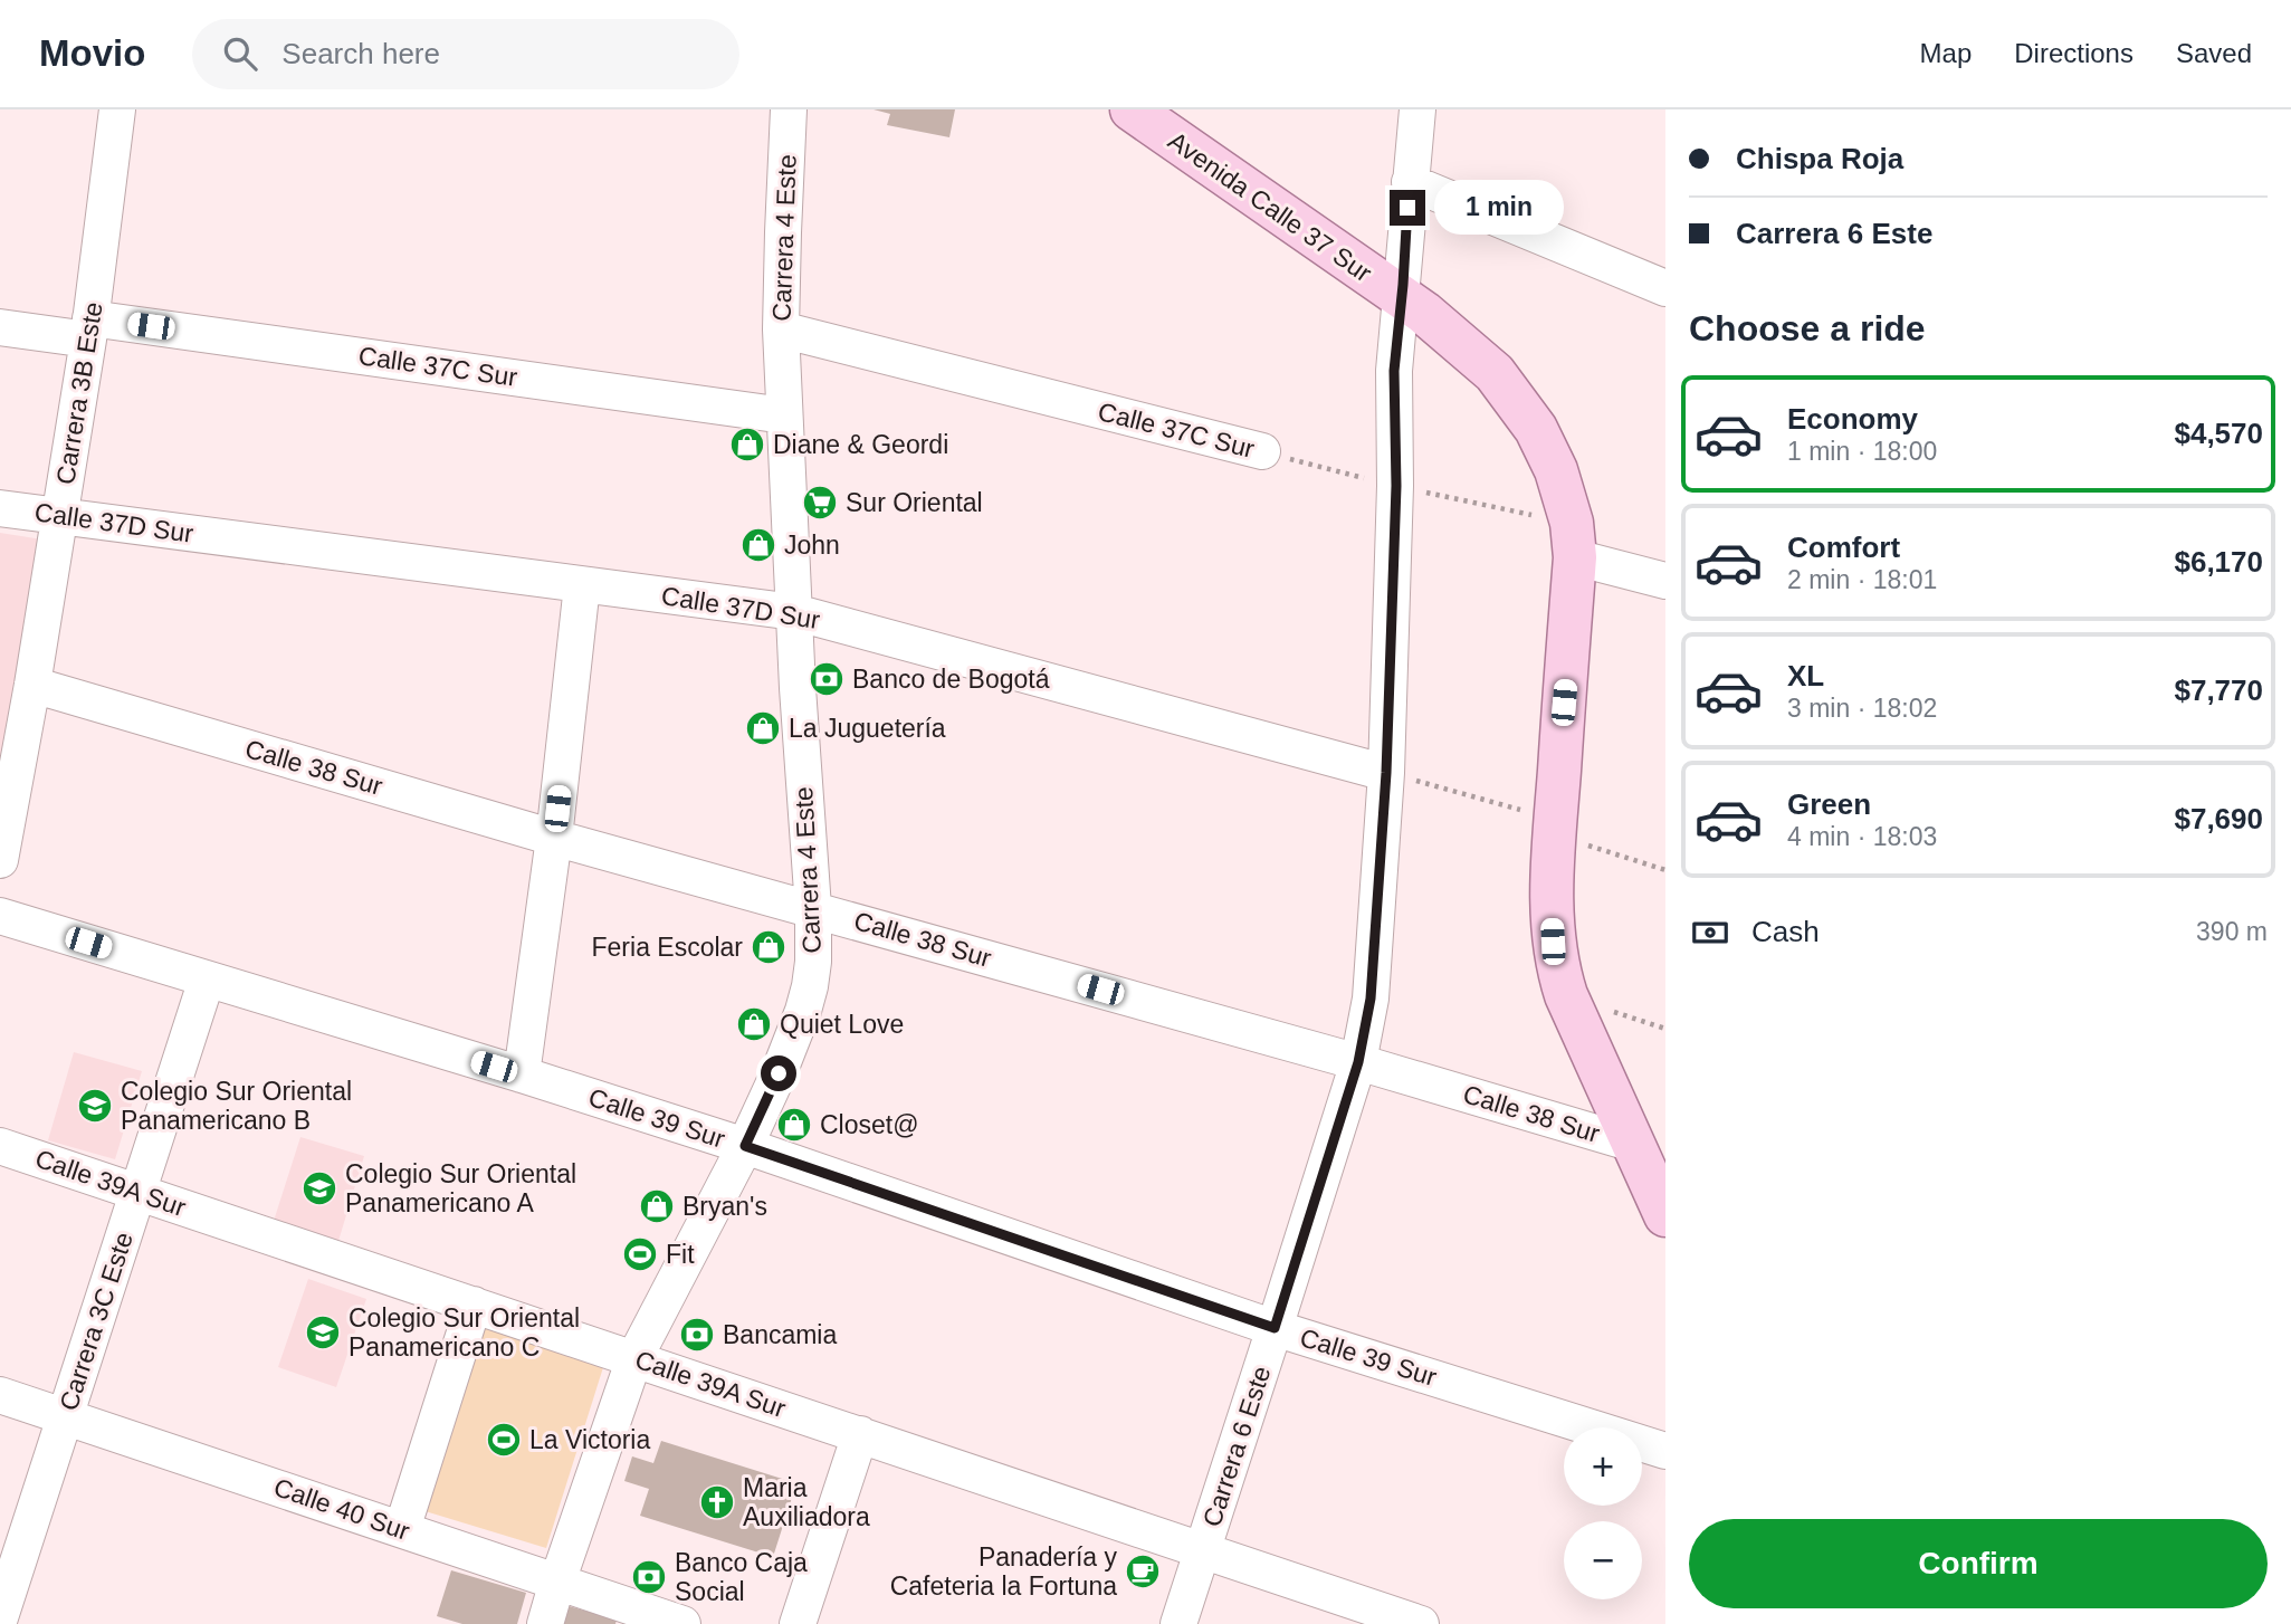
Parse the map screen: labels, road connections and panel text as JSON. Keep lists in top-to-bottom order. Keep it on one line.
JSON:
{"streets":{"main road":["Avenida Calle 37 Sur"],"street":["Carrera 4 Este","Calle 37C Sur","Carrera 3B Este","Calle 37D Sur","Calle 38 Sur","Calle 39 Sur","Calle 39A Sur","Carrera 3C Este","Carrera 6 Este","Calle 40 Sur"]},"crossings":[["Avenida Calle 37 Sur","Calle 37C Sur"],["Avenida Calle 37 Sur","Carrera 6 Este"],["Carrera 4 Este","Calle 37C Sur"],["Carrera 4 Este","Calle 37D Sur"],["Carrera 4 Este","Calle 38 Sur"],["Carrera 4 Este","Calle 39 Sur"],["Carrera 4 Este","Calle 39A Sur"],["Carrera 4 Este","Calle 40 Sur"],["Calle 37C Sur","Carrera 3B Este"],["Calle 37C Sur","Carrera 6 Este"],["Carrera 3B Este","Calle 37D Sur"],["Carrera 3B Este","Calle 38 Sur"],["Calle 37D Sur","Carrera 6 Este"],["Calle 38 Sur","Carrera 6 Este"],["Calle 39 Sur","Carrera 3C Este"],["Calle 39 Sur","Carrera 6 Este"],["Calle 39A Sur","Carrera 3C Este"],["Calle 39A Sur","Carrera 6 Este"],["Carrera 3C Este","Calle 40 Sur"]],"places":{"shop":["Diane & Geordi","John","La Juguetería","Feria Escolar","Quiet Love","Closet@","Bryan's"],"supermarket":["Sur Oriental"],"bank":["Banco de Bogotá","Bancamia","Banco Caja Social"],"school or university":["Colegio Sur Oriental Panamericano B","Colegio Sur Oriental Panamericano A","Colegio Sur Oriental Panamericano C"],"sports":["Fit","La Victoria"],"church":["Maria Auxiliadora"],"cafe":["Panadería y Cafeteria la Fortuna"]},"page":{"header":"Movio","search":"Search here","nav":["Map","Directions","Saved"],"banner":["Chispa Roja","Carrera 6 Este"],"bubble":"1 min","heading":"Choose a ride","list":[{"name":"Economy","note":"1 min · 18:00","value":"$4,570"},{"name":"Comfort","note":"2 min · 18:01","value":"$6,170"},{"name":"XL","note":"3 min · 18:02","value":"$7,770"},{"name":"Green","note":"4 min · 18:03","value":"$7,690"}],"pay":["Cash","390 m"],"map_buttons":["+","−"],"buttons":"Confirm"}}
